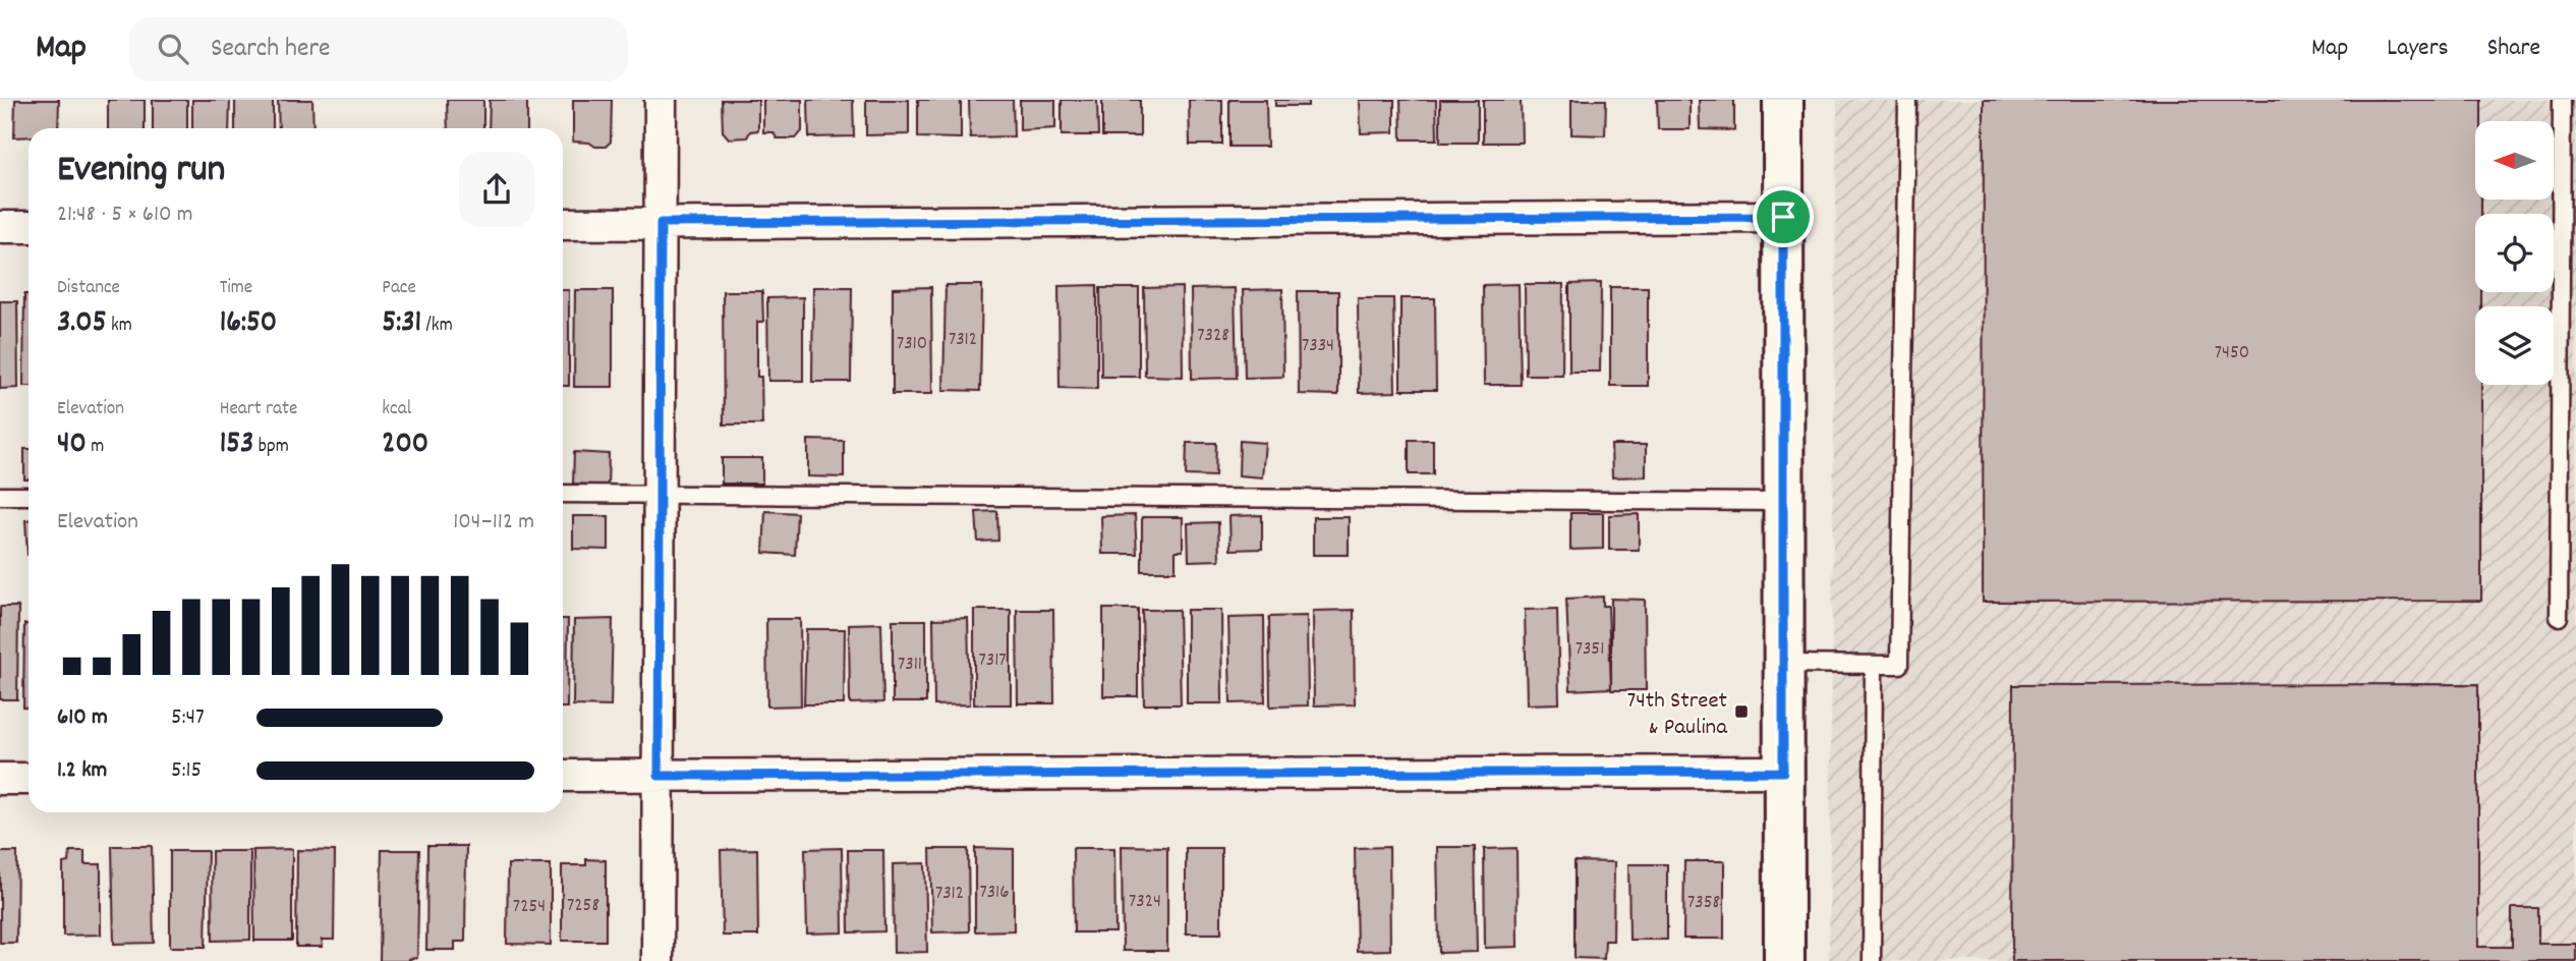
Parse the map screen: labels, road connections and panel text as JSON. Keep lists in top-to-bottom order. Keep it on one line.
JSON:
{"places":{"transit":["74th Street & Paulina"]},"house_numbers":["7328","7312","7310","7334","7450","7351","7317","7311","7316","7312","7324","7358","7258","7254"],"north":"left","page":{"header":"Map","search":"Search here","nav":["Map","Layers","Share"],"heading":["Evening run","21:48 · 5 × 610 m"],"stats":[["Distance","3.05 km"],["Time","16:50"],["Pace","5:31 /km"],["Elevation","40 m"],["Heart rate","153 bpm"],["kcal","200"]],"chart":["Elevation","104–112 m"],"list":[{"name":"610 m","note":"5:47"},{"name":"1.2 km","note":"5:15"}]}}
